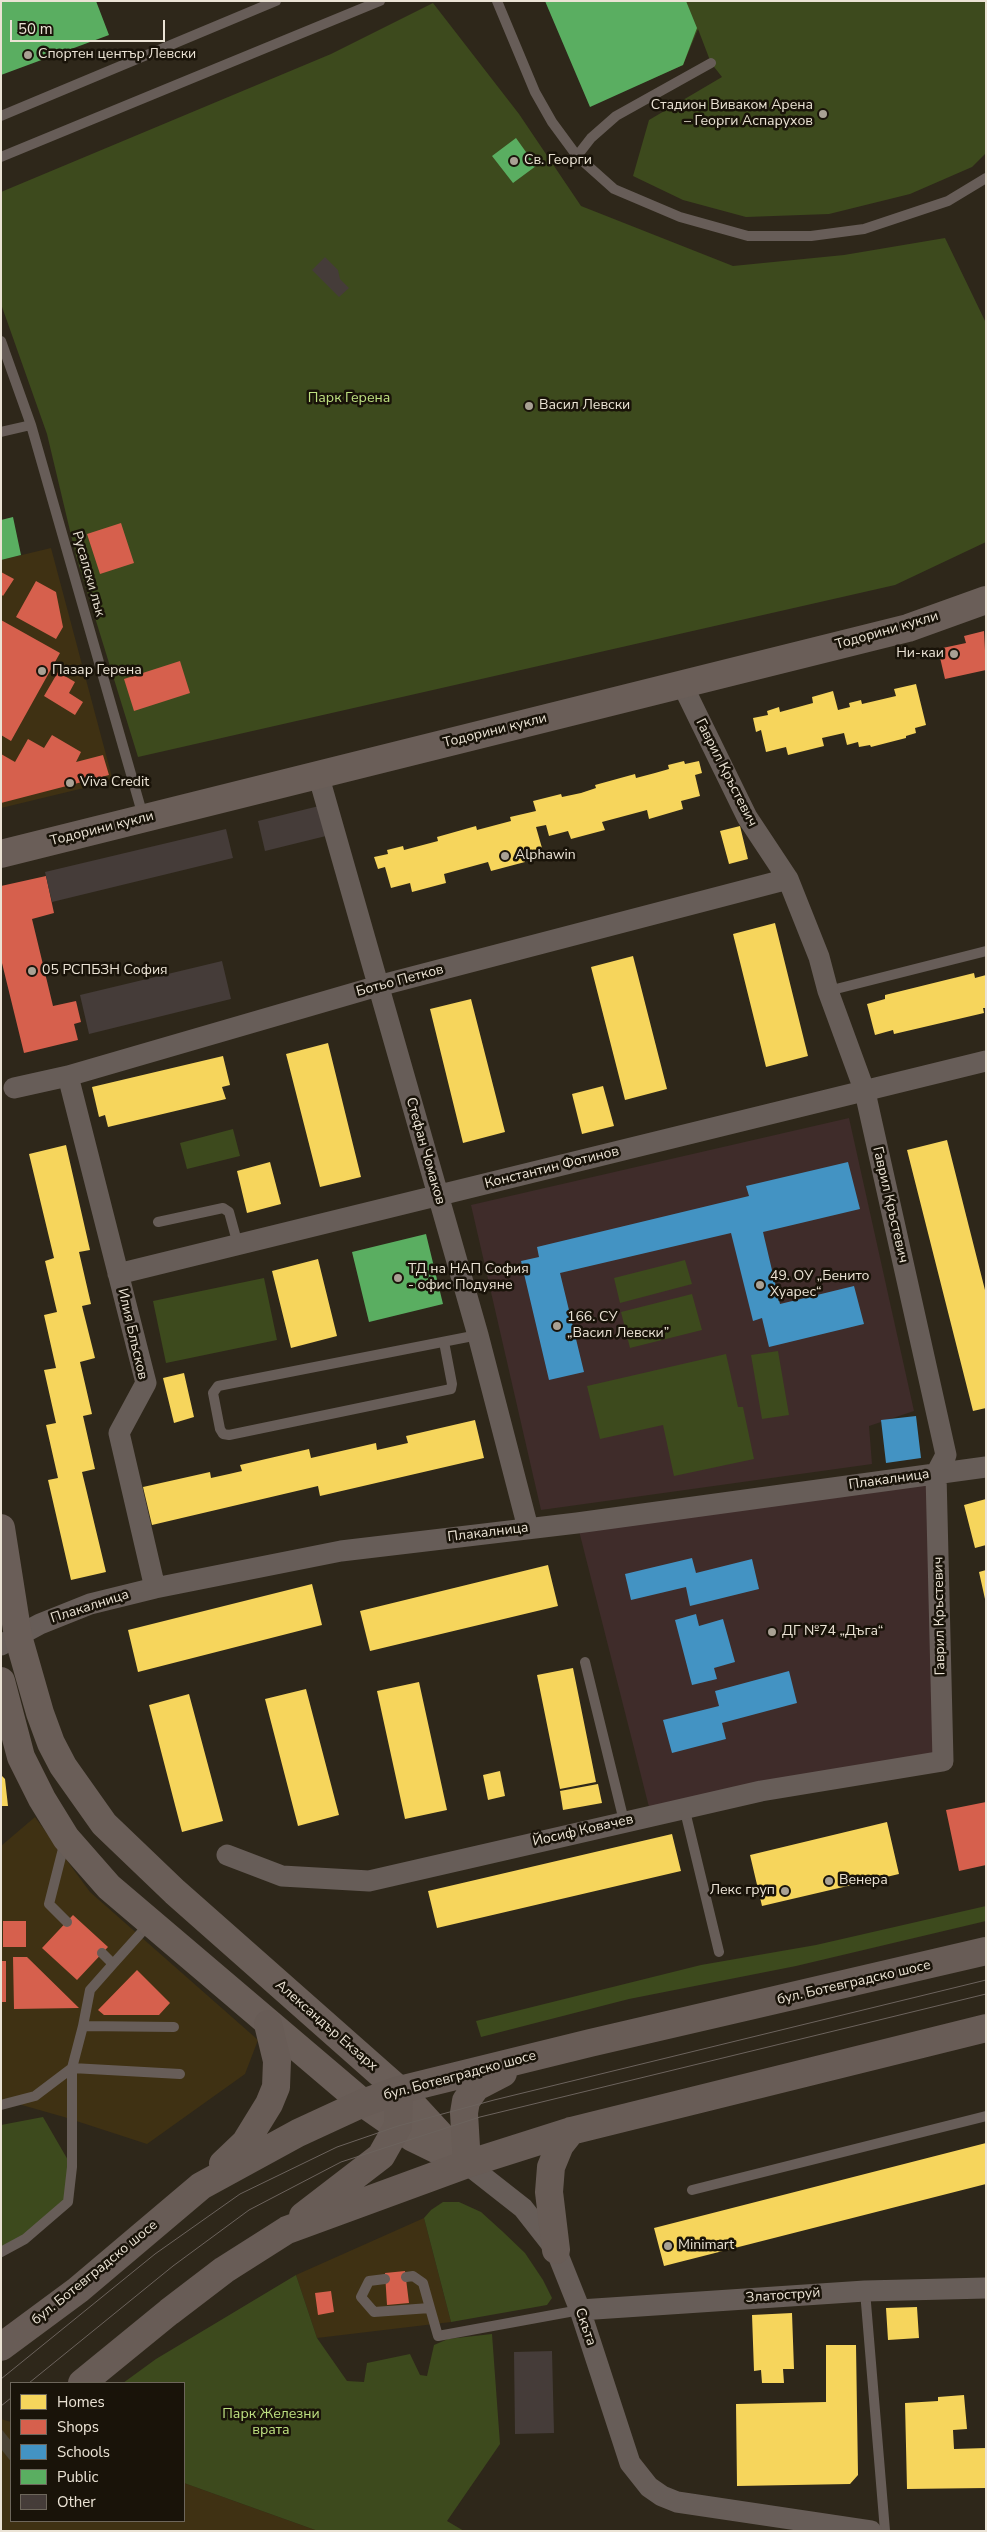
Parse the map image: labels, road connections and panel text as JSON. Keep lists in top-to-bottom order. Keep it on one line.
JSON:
{"streets":{"main road":["бул. Ботевградско шосе"],"street":["Тодорини кукли","Гаврил Кръстевич","Ботьо Петков","Стефан Чомаков","Константин Фотинов","Илия Блъсков","Плакалница","Йосиф Ковачев","Александър Екзарх","Златоструй","Скъта"],"lane":["Русалски лък"]},"crossings":[["Русалски лък","Тодорини кукли"],["Тодорини кукли","Гаврил Кръстевич"],["Тодорини кукли","Стефан Чомаков"],["Гаврил Кръстевич","Ботьо Петков"],["Гаврил Кръстевич","Константин Фотинов"],["Гаврил Кръстевич","Плакалница"],["Гаврил Кръстевич","Йосиф Ковачев"],["Ботьо Петков","Стефан Чомаков"],["Ботьо Петков","Илия Блъсков"],["Стефан Чомаков","Константин Фотинов"],["Стефан Чомаков","Плакалница"],["Константин Фотинов","Илия Блъсков"],["Илия Блъсков","Плакалница"],["Плакалница","Александър Екзарх"],["бул. Ботевградско шосе","Александър Екзарх"],["Александър Екзарх","Скъта"],["Златоструй","Скъта"]],"parks":["Парк Герена","Парк Железни врата"],"places":["Спортен център Левски","Стадион Виваком Арена – Георги Аспарухов","Св. Георги","Васил Левски","Ни-каи","Пазар Герена","Viva Credit","Alphawin","05 РСПБЗН София","ТД на НАП София - офис Подуяне","49. ОУ „Бенито Хуарес“","166. СУ „Васил Левски”","ДГ №74 „Дъга“","Венера","Лекс груп","Minimart"],"legend":["Homes","Shops","Schools","Public","Other"],"scale_bar":"50 m"}
